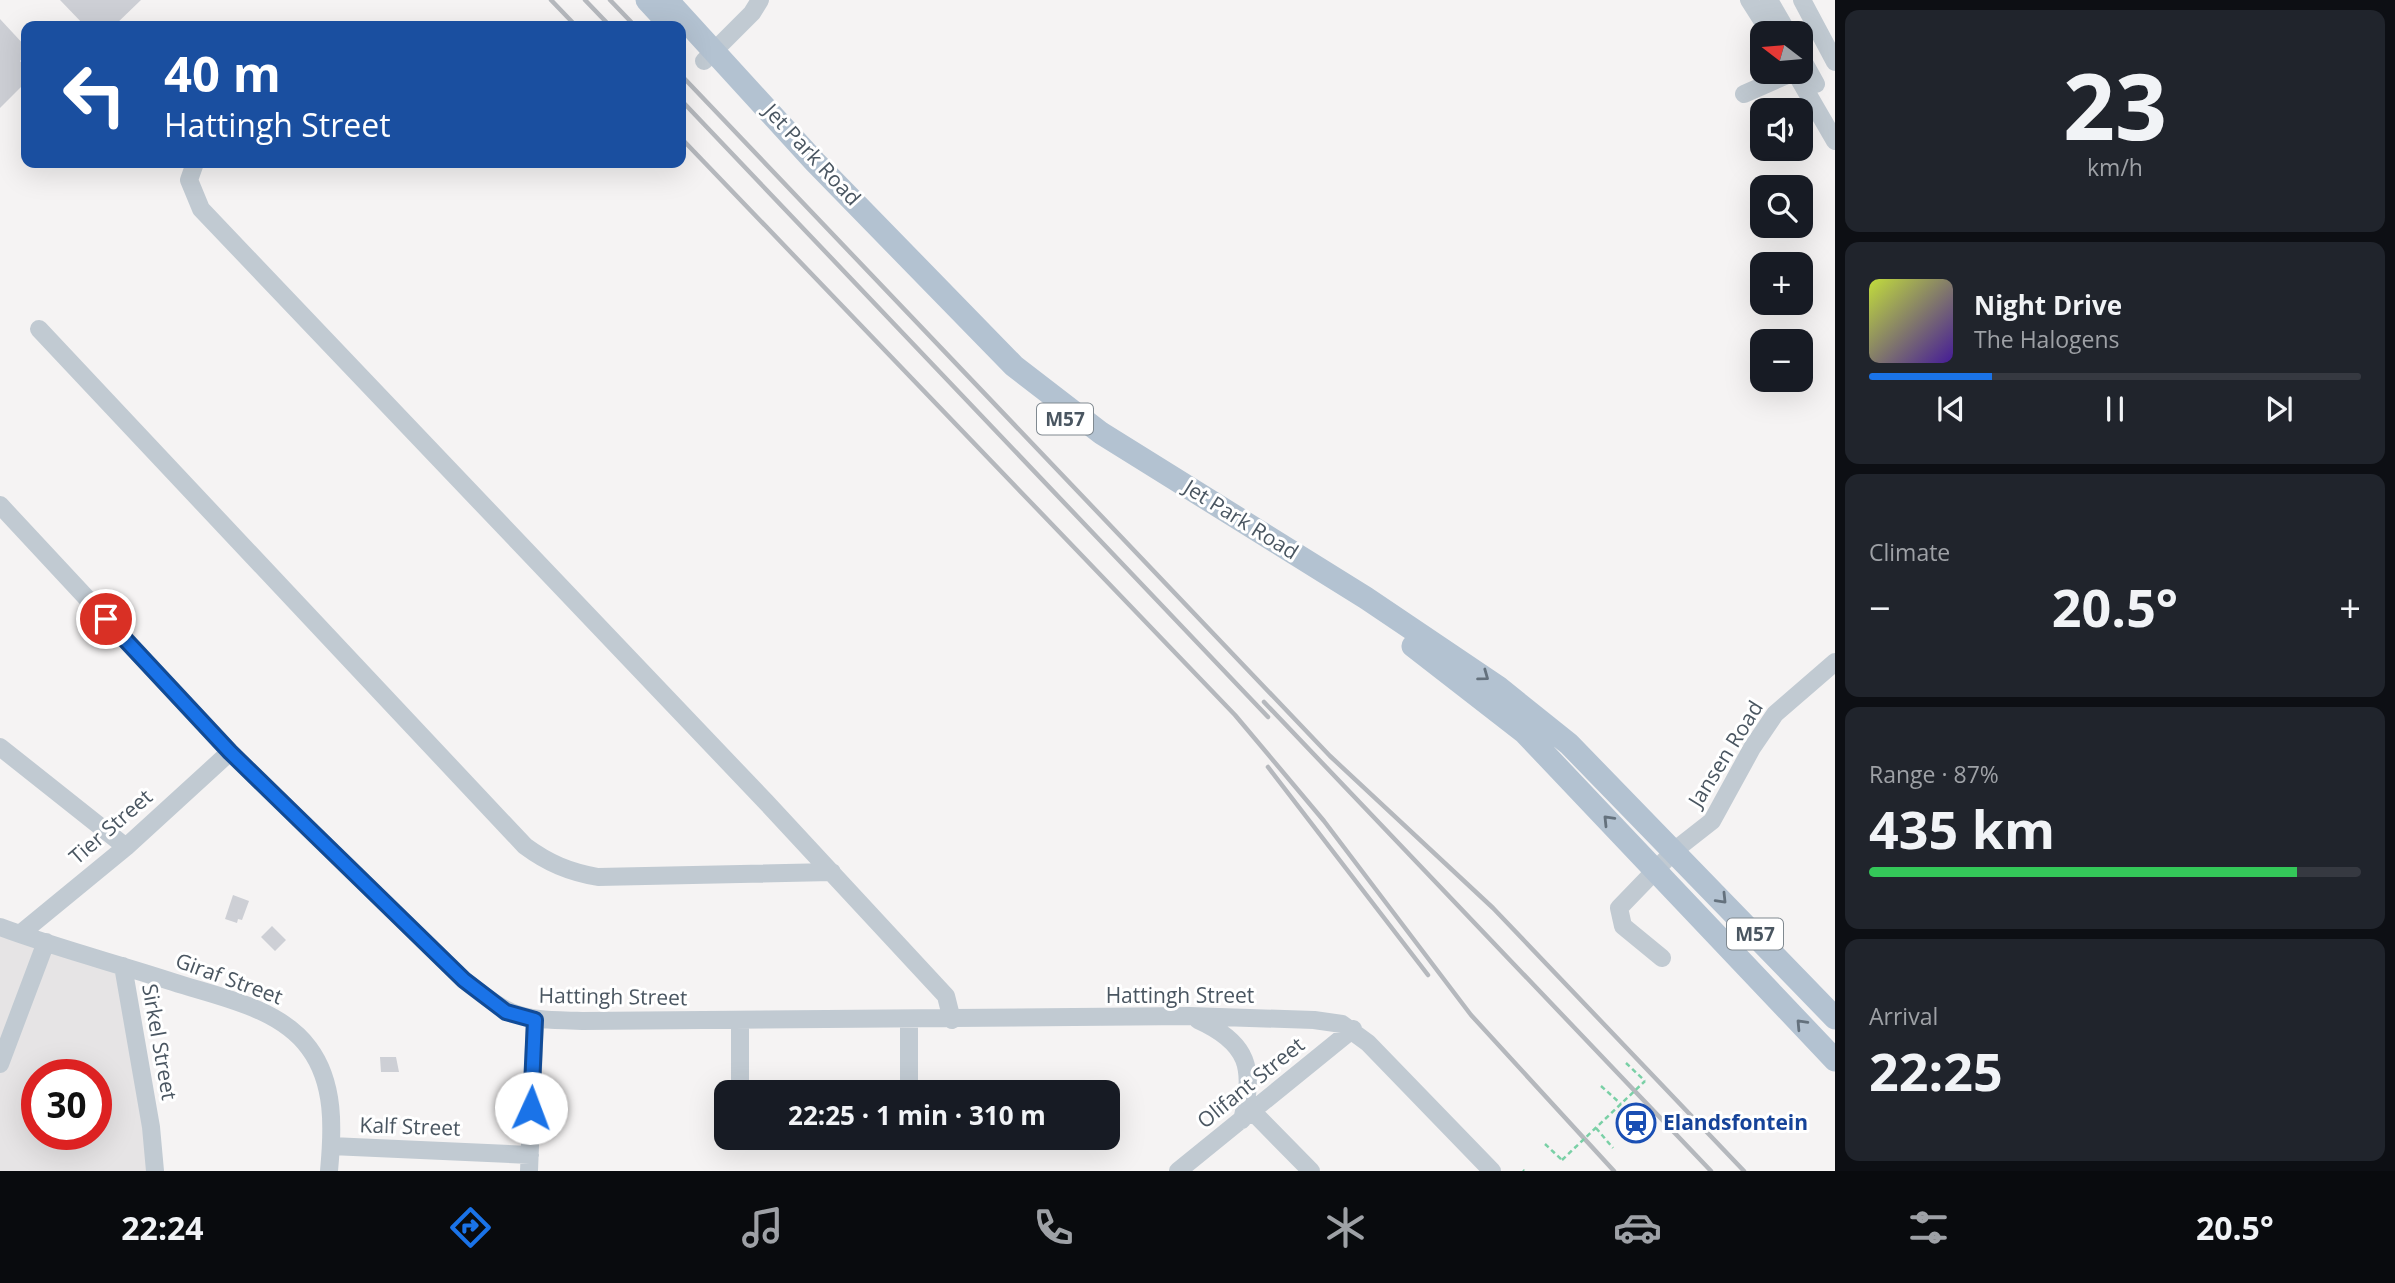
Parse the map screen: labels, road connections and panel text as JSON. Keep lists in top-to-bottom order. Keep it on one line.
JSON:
{"streets":{"main road":["Jet Park Road","M57"],"street":["Jansen Road","Tier Street","Giraf Street","Hattingh Street","Sirkel Street","Olifant Street","Kalf Street"]},"crossings":[["Jet Park Road","Jansen Road"],["Tier Street","Hattingh Street"],["Tier Street","Sirkel Street"],["Giraf Street","Sirkel Street"],["Giraf Street","Kalf Street"],["Hattingh Street","Olifant Street"]],"places":{"station":["Elandsfontein"]},"north":"left","page":{"tile":[["23","km/h"],"Climate",["Range · 87%","435 km"],["Arrival","22:25"]],"map_buttons":["+","−"],"turn":["40 m","Hattingh Street"],"song":["Night Drive","The Halogens"],"heat":["−","20.5°","+"],"limit":"30","trip":"22:25 · 1 min · 310 m","tabs":["22:24","20.5°"]}}
